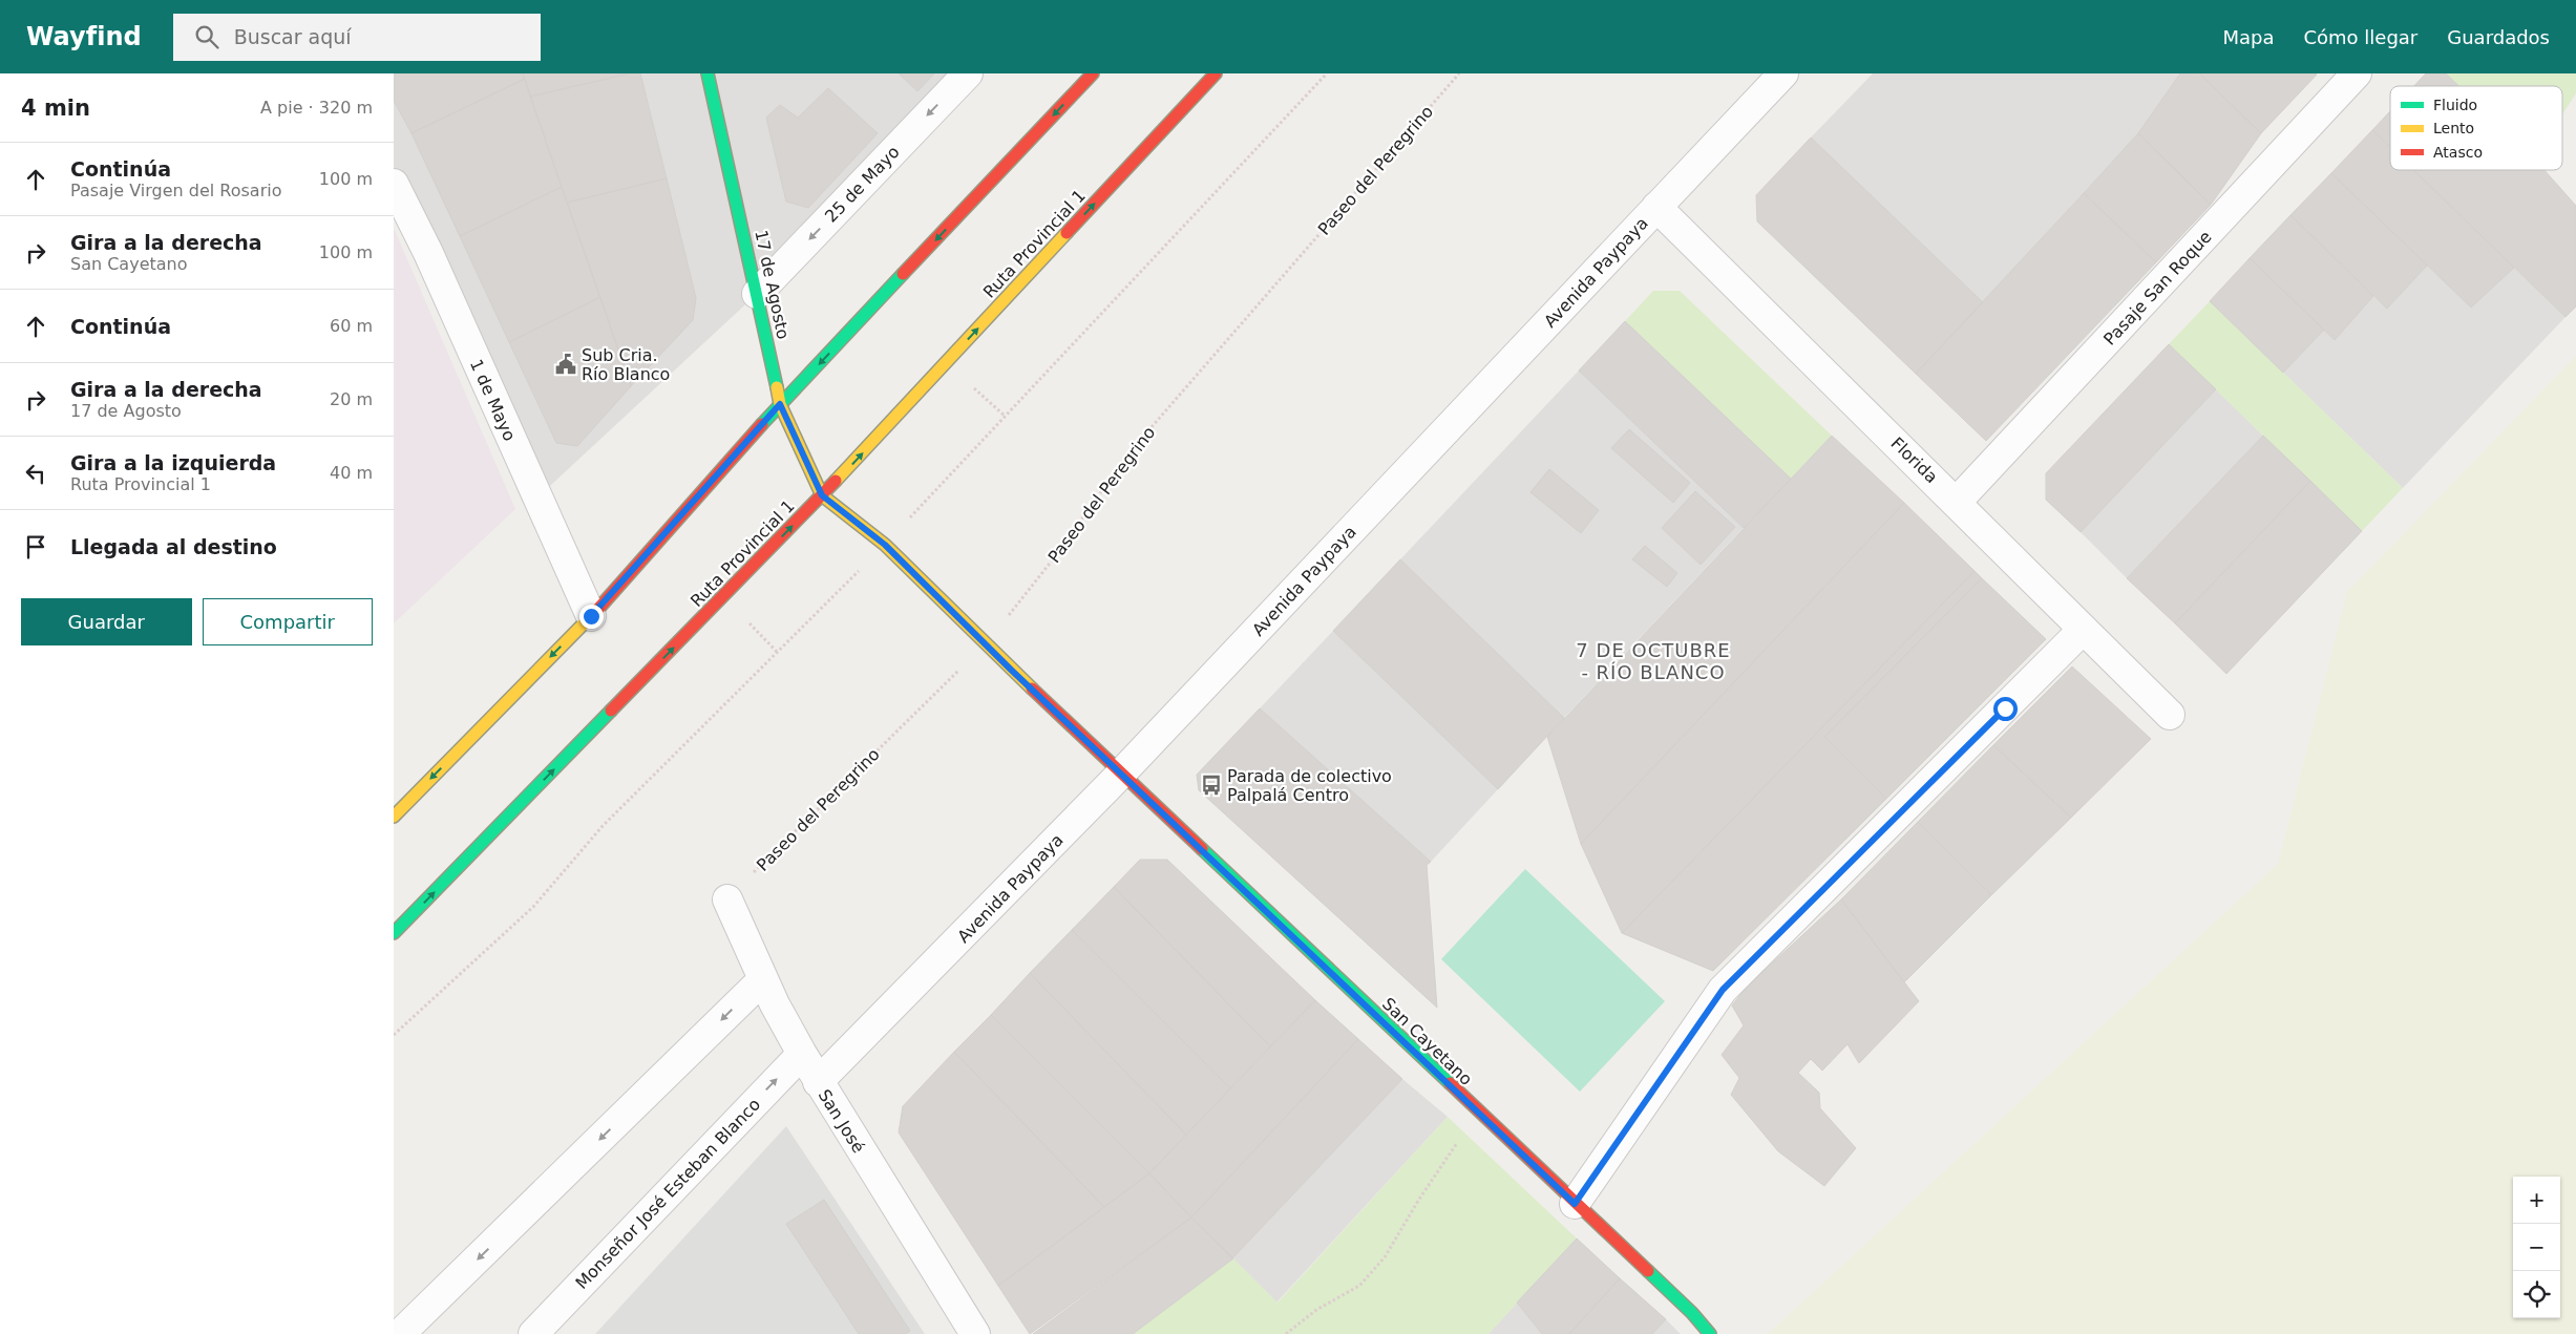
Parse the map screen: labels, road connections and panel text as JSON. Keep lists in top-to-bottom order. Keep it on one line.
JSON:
{"streets":{"main road":["Ruta Provincial 1","17 de Agosto","San Cayetano"],"street":["25 de Mayo","Avenida Paypaya","Pasaje San Roque","1 de Mayo","Florida","San José","Monseñor José Esteban Blanco"],"path":["Paseo del Peregrino"]},"crossings":[["Paseo del Peregrino","San Cayetano"],["Paseo del Peregrino","San José"],["25 de Mayo","17 de Agosto"],["Ruta Provincial 1","17 de Agosto"],["Ruta Provincial 1","San Cayetano"],["Avenida Paypaya","Florida"],["Avenida Paypaya","San Cayetano"],["Avenida Paypaya","San José"],["17 de Agosto","San Cayetano"],["Pasaje San Roque","Florida"],["San José","Monseñor José Esteban Blanco"]],"one_way":["25 de Mayo"],"districts":["7 DE OCTUBRE - RÍO BLANCO"],"places":{"public building":["Sub Cria. Río Blanco"],"bus stop":["Parada de colectivo Palpalá Centro"]},"legend":["Fluido","Lento","Atasco"],"page":{"header":"Wayfind","search":"Buscar aquí","nav":["Mapa","Cómo llegar","Guardados"],"heading":["4 min","A pie · 320 m"],"list":[["Continúa","Pasaje Virgen del Rosario","100 m"],["Gira a la derecha","San Cayetano","100 m"],["Continúa","60 m"],["Gira a la derecha","17 de Agosto","20 m"],["Gira a la izquierda","Ruta Provincial 1","40 m"],"Llegada al destino"],"buttons":["Guardar","Compartir"],"map_buttons":["+","−"]}}
